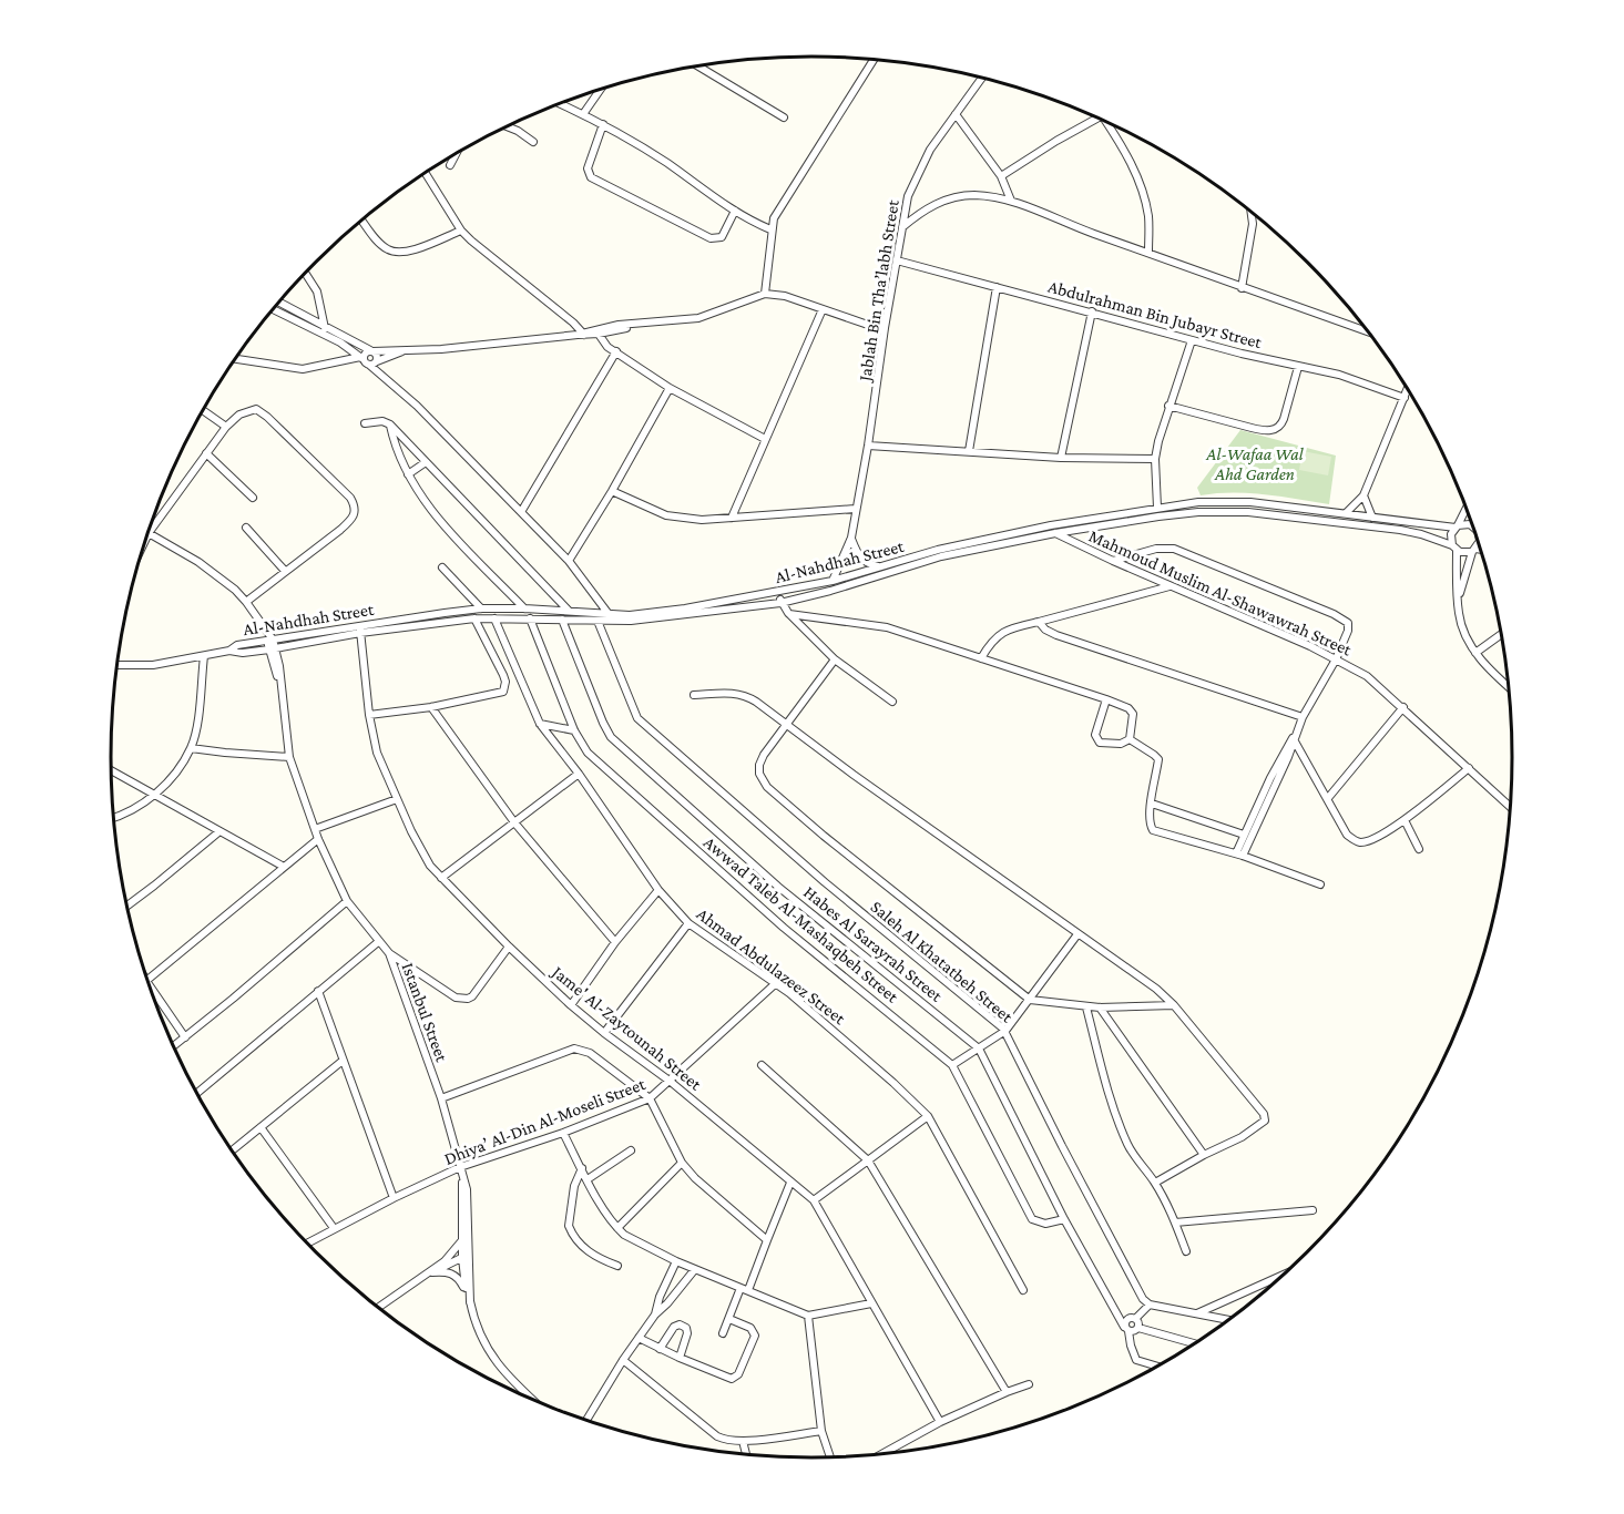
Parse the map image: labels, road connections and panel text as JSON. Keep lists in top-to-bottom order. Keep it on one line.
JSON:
{"streets":{"street":["Jablah Bin Tha’labh Street","Abdulrahman Bin Jubayr Street","Al-Nahdhah Street","Mahmoud Muslim Al-Shawawrah Street","Awwad Taleb Al-Mashaqbeh Street","Habes Al Sarayrah Street","Saleh Al Khatatbeh Street","Ahmad Abdulazeez Street","Istanbul Street","Jame' Al-Zaytounah Street","Dhiya’ Al-Din Al-Moseli Street"]},"crossings":[["Jablah Bin Tha’labh Street","Abdulrahman Bin Jubayr Street"],["Jablah Bin Tha’labh Street","Al-Nahdhah Street"],["Al-Nahdhah Street","Mahmoud Muslim Al-Shawawrah Street"],["Al-Nahdhah Street","Awwad Taleb Al-Mashaqbeh Street"],["Al-Nahdhah Street","Habes Al Sarayrah Street"],["Al-Nahdhah Street","Saleh Al Khatatbeh Street"],["Al-Nahdhah Street","Ahmad Abdulazeez Street"],["Al-Nahdhah Street","Istanbul Street"],["Al-Nahdhah Street","Jame' Al-Zaytounah Street"],["Awwad Taleb Al-Mashaqbeh Street","Habes Al Sarayrah Street"],["Ahmad Abdulazeez Street","Dhiya’ Al-Din Al-Moseli Street"],["Istanbul Street","Dhiya’ Al-Din Al-Moseli Street"],["Jame' Al-Zaytounah Street","Dhiya’ Al-Din Al-Moseli Street"]],"parks":["Al-Wafaa Wal Ahd Garden"]}
